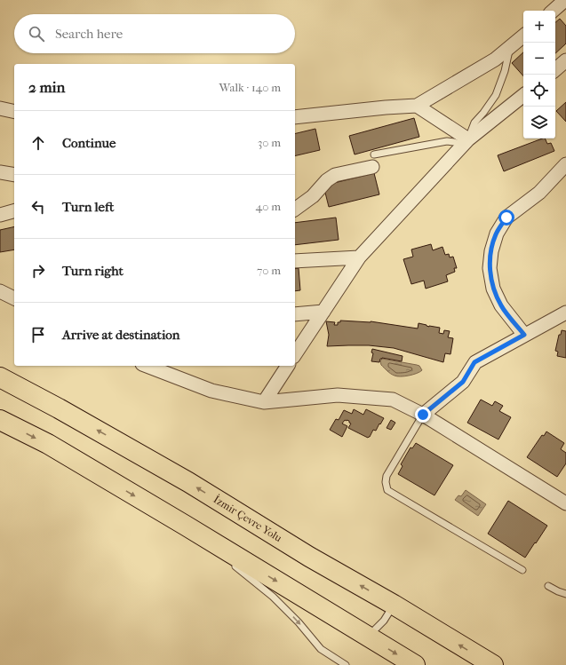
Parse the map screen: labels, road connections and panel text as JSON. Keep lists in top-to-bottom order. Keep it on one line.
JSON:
{"streets":{"highway":["İzmir Çevre Yolu"]},"page":{"map_buttons":["+","−"],"search":"Search here","heading":["2 min","Walk · 140 m"],"list":[["Continue","30 m"],["Turn left","40 m"],["Turn right","70 m"],"Arrive at destination"]}}
